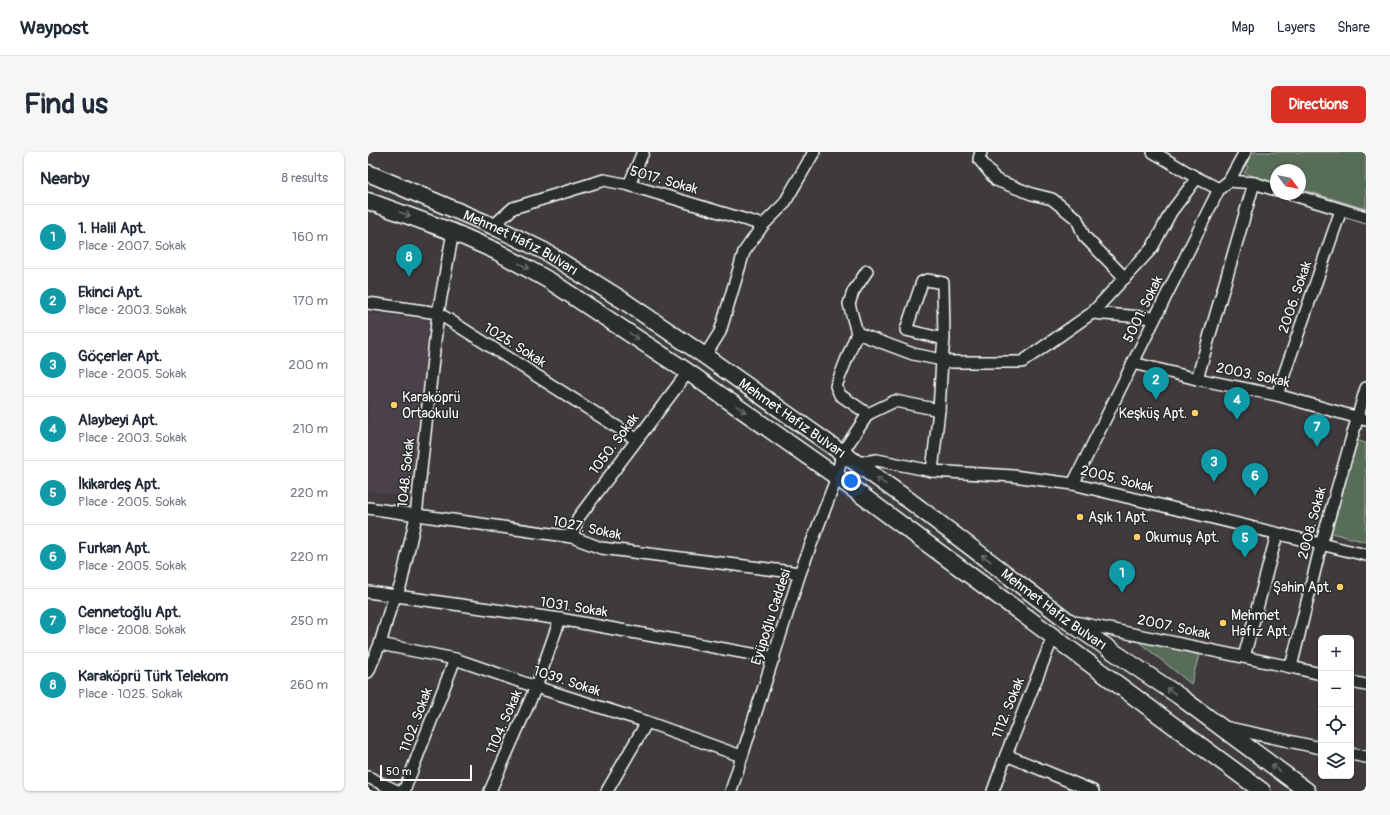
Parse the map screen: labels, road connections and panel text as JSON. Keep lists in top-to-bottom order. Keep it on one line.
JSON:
{"streets":{"main road":["Mehmet Hafız Bulvarı"],"street":["5017. Sokak","2006. Sokak","5001. Sokak","1025. Sokak","2003. Sokak","1050. Sokak","1048. Sokak","2005. Sokak","2008. Sokak","1027. Sokak","1031. Sokak","Eyüpoğlu Caddesi","2007. Sokak","1039. Sokak","1112. Sokak","1102. Sokak","1104. Sokak"]},"crossings":[["5017. Sokak","Mehmet Hafız Bulvarı"],["Mehmet Hafız Bulvarı","1050. Sokak"],["Mehmet Hafız Bulvarı","1048. Sokak"],["Mehmet Hafız Bulvarı","2005. Sokak"],["Mehmet Hafız Bulvarı","Eyüpoğlu Caddesi"],["Mehmet Hafız Bulvarı","2007. Sokak"],["Mehmet Hafız Bulvarı","1112. Sokak"],["2006. Sokak","2003. Sokak"],["5001. Sokak","2003. Sokak"],["5001. Sokak","2005. Sokak"],["1025. Sokak","1050. Sokak"],["1025. Sokak","1048. Sokak"],["2003. Sokak","2008. Sokak"],["1050. Sokak","1027. Sokak"],["1048. Sokak","1027. Sokak"],["1048. Sokak","1031. Sokak"],["1048. Sokak","1039. Sokak"],["2005. Sokak","2008. Sokak"],["2008. Sokak","2007. Sokak"],["1027. Sokak","Eyüpoğlu Caddesi"],["1031. Sokak","Eyüpoğlu Caddesi"],["1031. Sokak","1104. Sokak"],["Eyüpoğlu Caddesi","1039. Sokak"],["1039. Sokak","1102. Sokak"],["1039. Sokak","1104. Sokak"]],"places":["Karaköprü Ortaokulu","Keşküş Apt.","Aşık 1 Apt.","Okumuş Apt.","Şahin Apt.","Mehmet Hafız Apt."],"scale_bar":"50 m","north":"bottom right","page":{"header":"Waypost","nav":["Map","Layers","Share"],"buttons":"Directions","title":"Find us","heading":["Nearby","8 results"],"list":[{"mark":"1","name":"1. Halil Apt.","note":"Place · 2007. Sokak","value":"160 m"},{"mark":"2","name":"Ekinci Apt.","note":"Place · 2003. Sokak","value":"170 m"},{"mark":"3","name":"Göçerler Apt.","note":"Place · 2005. Sokak","value":"200 m"},{"mark":"4","name":"Alaybeyi Apt.","note":"Place · 2003. Sokak","value":"210 m"},{"mark":"5","name":"İkikardeş Apt.","note":"Place · 2005. Sokak","value":"220 m"},{"mark":"6","name":"Furkan Apt.","note":"Place · 2005. Sokak","value":"220 m"},{"mark":"7","name":"Cennetoğlu Apt.","note":"Place · 2008. Sokak","value":"250 m"},{"mark":"8","name":"Karaköprü Türk Telekom","note":"Place · 1025. Sokak","value":"260 m"}],"pins":["8","2","4","7","3","6","5","1"],"map_buttons":["+","−"],"scale":"50 m"}}
